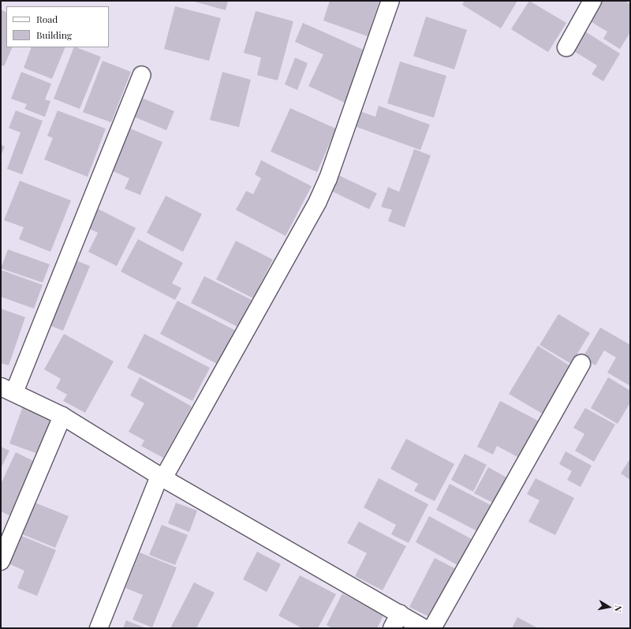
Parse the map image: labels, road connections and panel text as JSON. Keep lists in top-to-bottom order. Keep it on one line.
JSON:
{"legend":["Road","Building"],"north":"right"}
